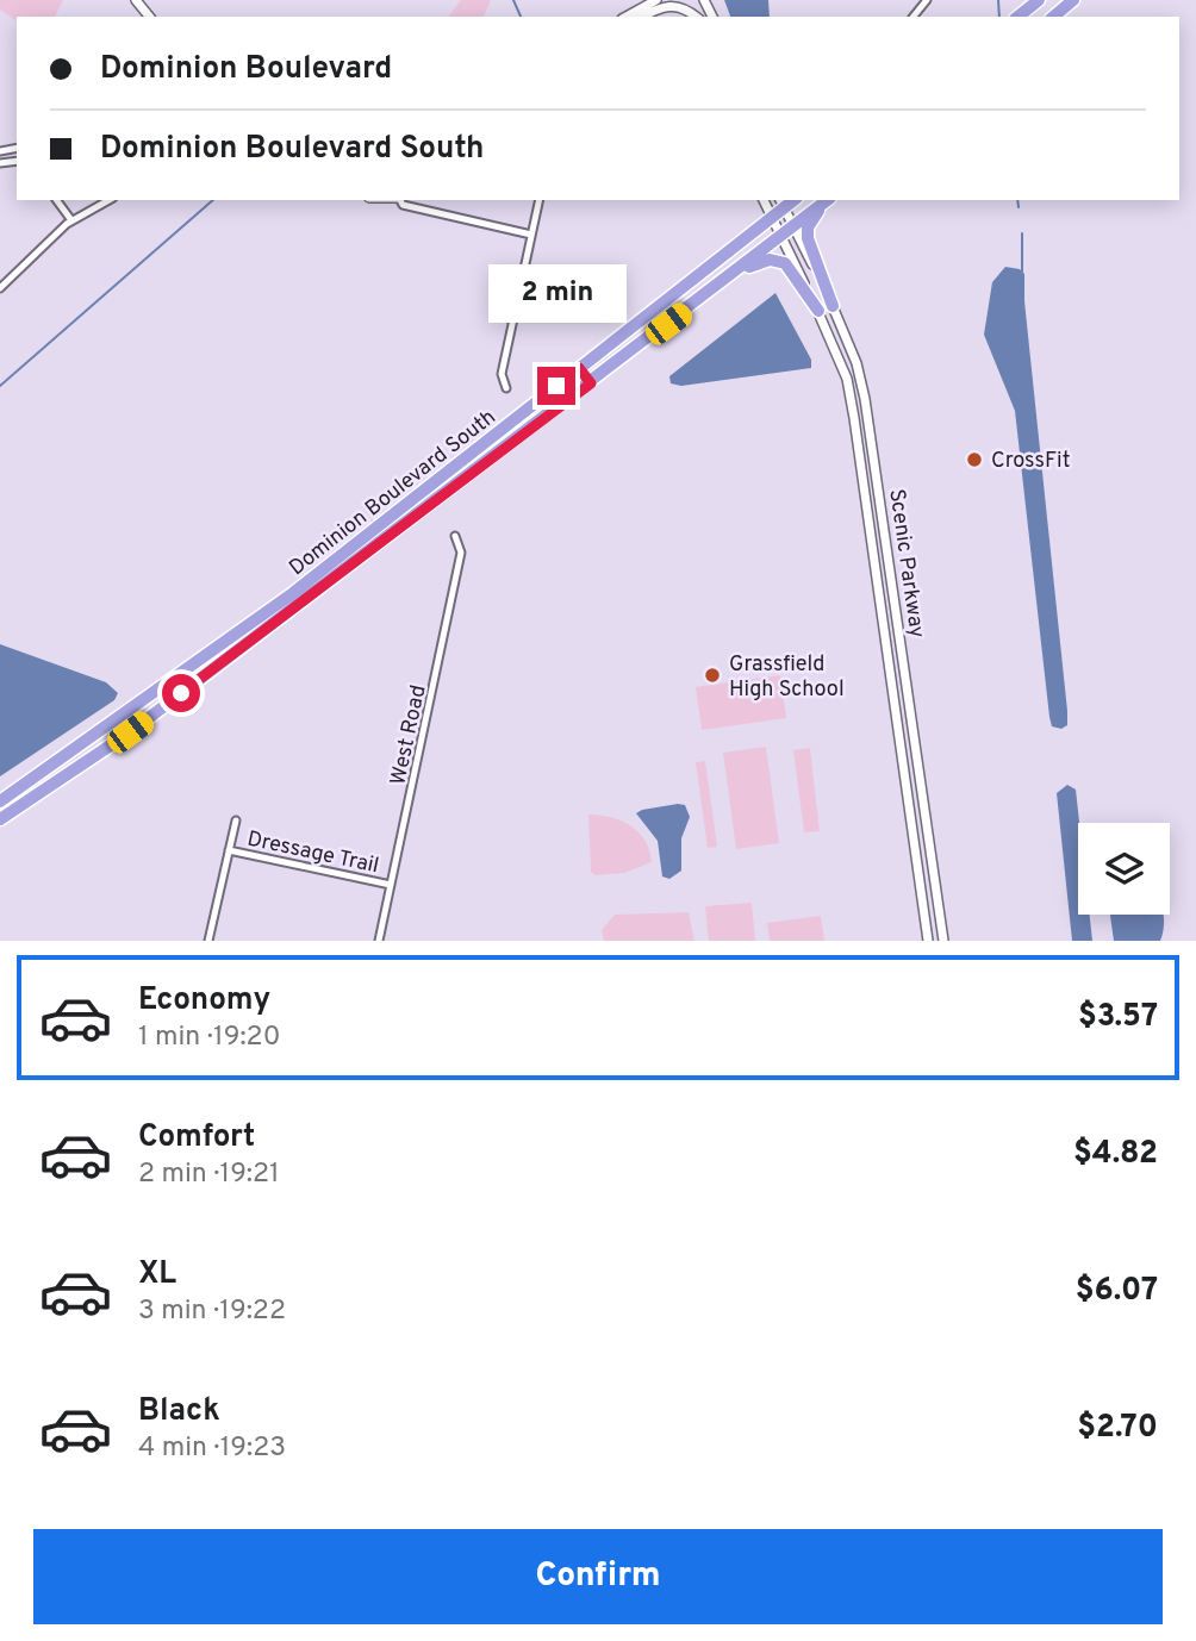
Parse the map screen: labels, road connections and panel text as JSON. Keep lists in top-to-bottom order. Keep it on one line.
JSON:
{"streets":{"highway":["Dominion Boulevard South"],"street":["Scenic Parkway","West Road","Dressage Trail"]},"crossings":[["Dominion Boulevard South","Scenic Parkway"],["West Road","Dressage Trail"]],"places":["CrossFit","Grassfield High School"],"page":{"banner":["Dominion Boulevard","Dominion Boulevard South"],"bubble":"2 min","list":[{"name":"Economy","note":"1 min · 19:20","value":"$3.57"},{"name":"Comfort","note":"2 min · 19:21","value":"$4.82"},{"name":"XL","note":"3 min · 19:22","value":"$6.07"},{"name":"Black","note":"4 min · 19:23","value":"$2.70"}],"buttons":"Confirm"}}
